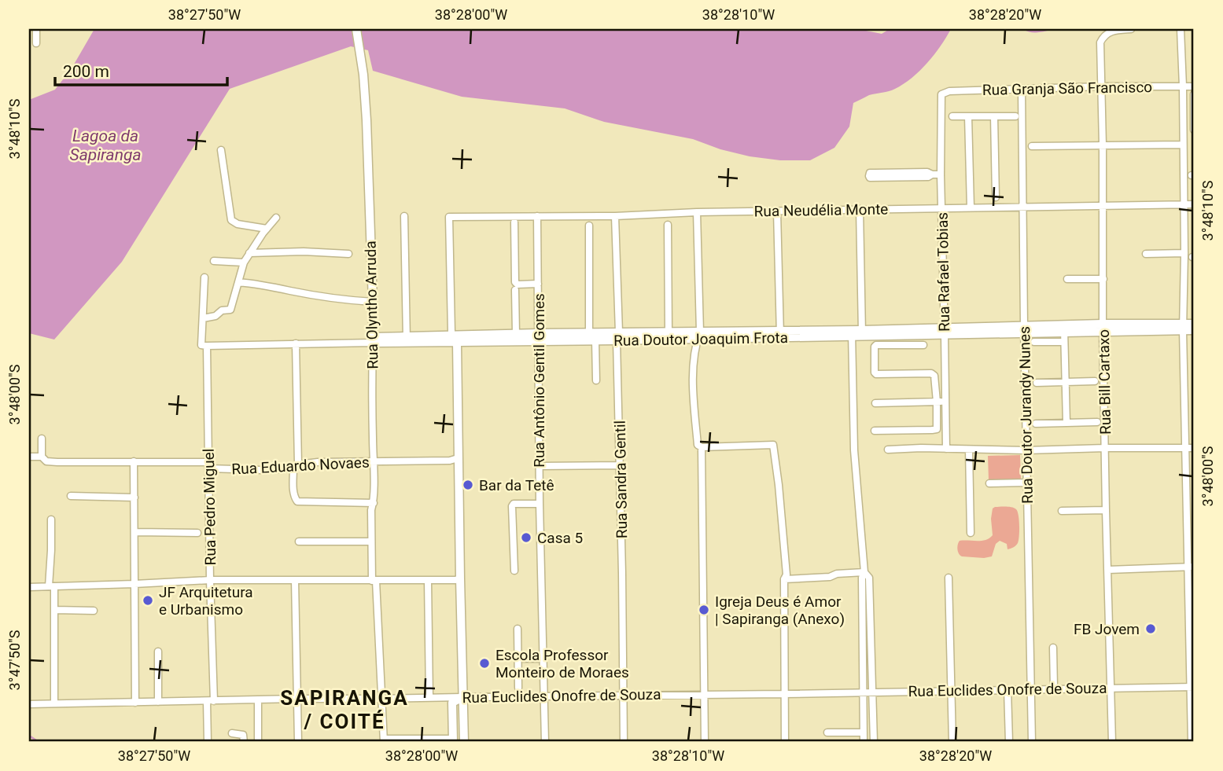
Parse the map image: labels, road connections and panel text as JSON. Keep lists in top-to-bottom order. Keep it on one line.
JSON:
{"streets":{"street":["Rua Granja São Francisco","Rua Neudélia Monte","Rua Rafael Tobias","Rua Olyntho Arruda","Rua Doutor Joaquim Frota","Rua Antônio Gentil Gomes","Rua Bill Cartaxo","Rua Doutor Jurandy Nunes","Rua Eduardo Novaes","Rua Sandra Gentil","Rua Pedro Miguel","Rua Euclides Onofre de Souza"]},"crossings":[["Rua Granja São Francisco","Rua Rafael Tobias"],["Rua Granja São Francisco","Rua Bill Cartaxo"],["Rua Granja São Francisco","Rua Doutor Jurandy Nunes"],["Rua Neudélia Monte","Rua Rafael Tobias"],["Rua Neudélia Monte","Rua Doutor Joaquim Frota"],["Rua Neudélia Monte","Rua Antônio Gentil Gomes"],["Rua Neudélia Monte","Rua Bill Cartaxo"],["Rua Neudélia Monte","Rua Doutor Jurandy Nunes"],["Rua Neudélia Monte","Rua Sandra Gentil"],["Rua Rafael Tobias","Rua Doutor Joaquim Frota"],["Rua Olyntho Arruda","Rua Doutor Joaquim Frota"],["Rua Olyntho Arruda","Rua Eduardo Novaes"],["Rua Olyntho Arruda","Rua Euclides Onofre de Souza"],["Rua Doutor Joaquim Frota","Rua Antônio Gentil Gomes"],["Rua Doutor Joaquim Frota","Rua Bill Cartaxo"],["Rua Doutor Joaquim Frota","Rua Doutor Jurandy Nunes"],["Rua Doutor Joaquim Frota","Rua Sandra Gentil"],["Rua Doutor Joaquim Frota","Rua Pedro Miguel"],["Rua Antônio Gentil Gomes","Rua Euclides Onofre de Souza"],["Rua Bill Cartaxo","Rua Euclides Onofre de Souza"],["Rua Doutor Jurandy Nunes","Rua Euclides Onofre de Souza"],["Rua Eduardo Novaes","Rua Pedro Miguel"],["Rua Sandra Gentil","Rua Euclides Onofre de Souza"],["Rua Pedro Miguel","Rua Euclides Onofre de Souza"]],"districts":["SAPIRANGA / COITÉ"],"water":["Lagoa da Sapiranga"],"places":["Bar da Tetê","Casa 5","JF Arquitetura e Urbanismo","Igreja Deus é Amor | Sapiranga (Anexo)","FB Jovem","Escola Professor Monteiro de Moraes"],"scale_bar":"200 m","coordinates":["38°27'50\"W","38°28'00\"W","38°28'10\"W","38°28'20\"W","3°48'10\"S","3°48'00\"S","3°47'50\"S"]}
